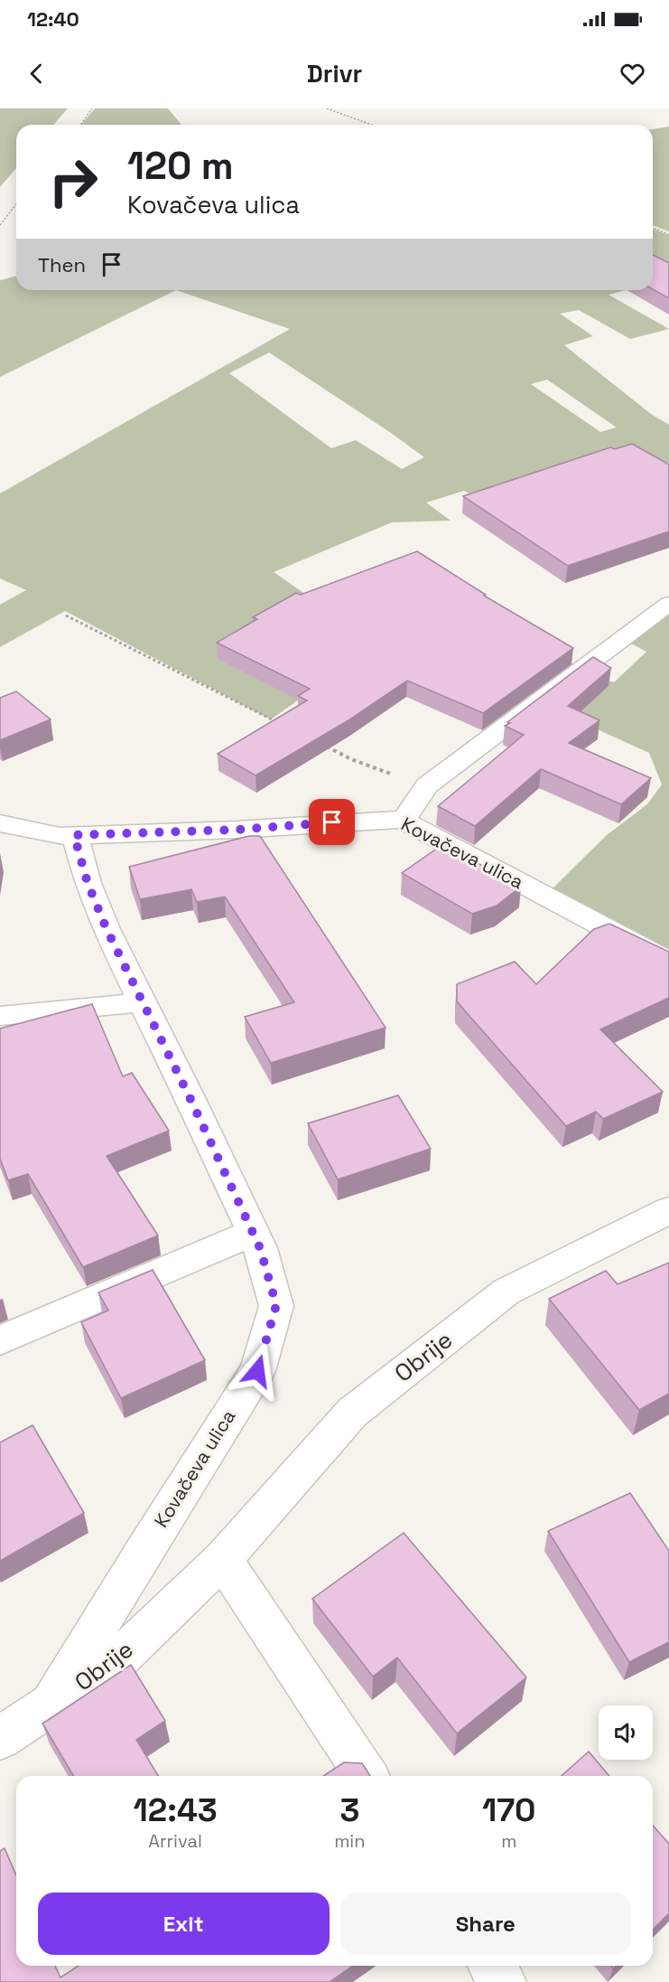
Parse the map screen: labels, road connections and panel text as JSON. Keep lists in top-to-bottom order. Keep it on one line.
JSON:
{"streets":{"street":["Kovačeva ulica","Obrije"]},"crossings":[["Kovačeva ulica","Obrije"]],"page":{"status":"12:40","header":"Drivr","turn":["120 m","Kovačeva ulica"],"then":"Then","eta":["12:43","Arrival","3","min","170","m"],"buttons":["Exit","Share"]}}
